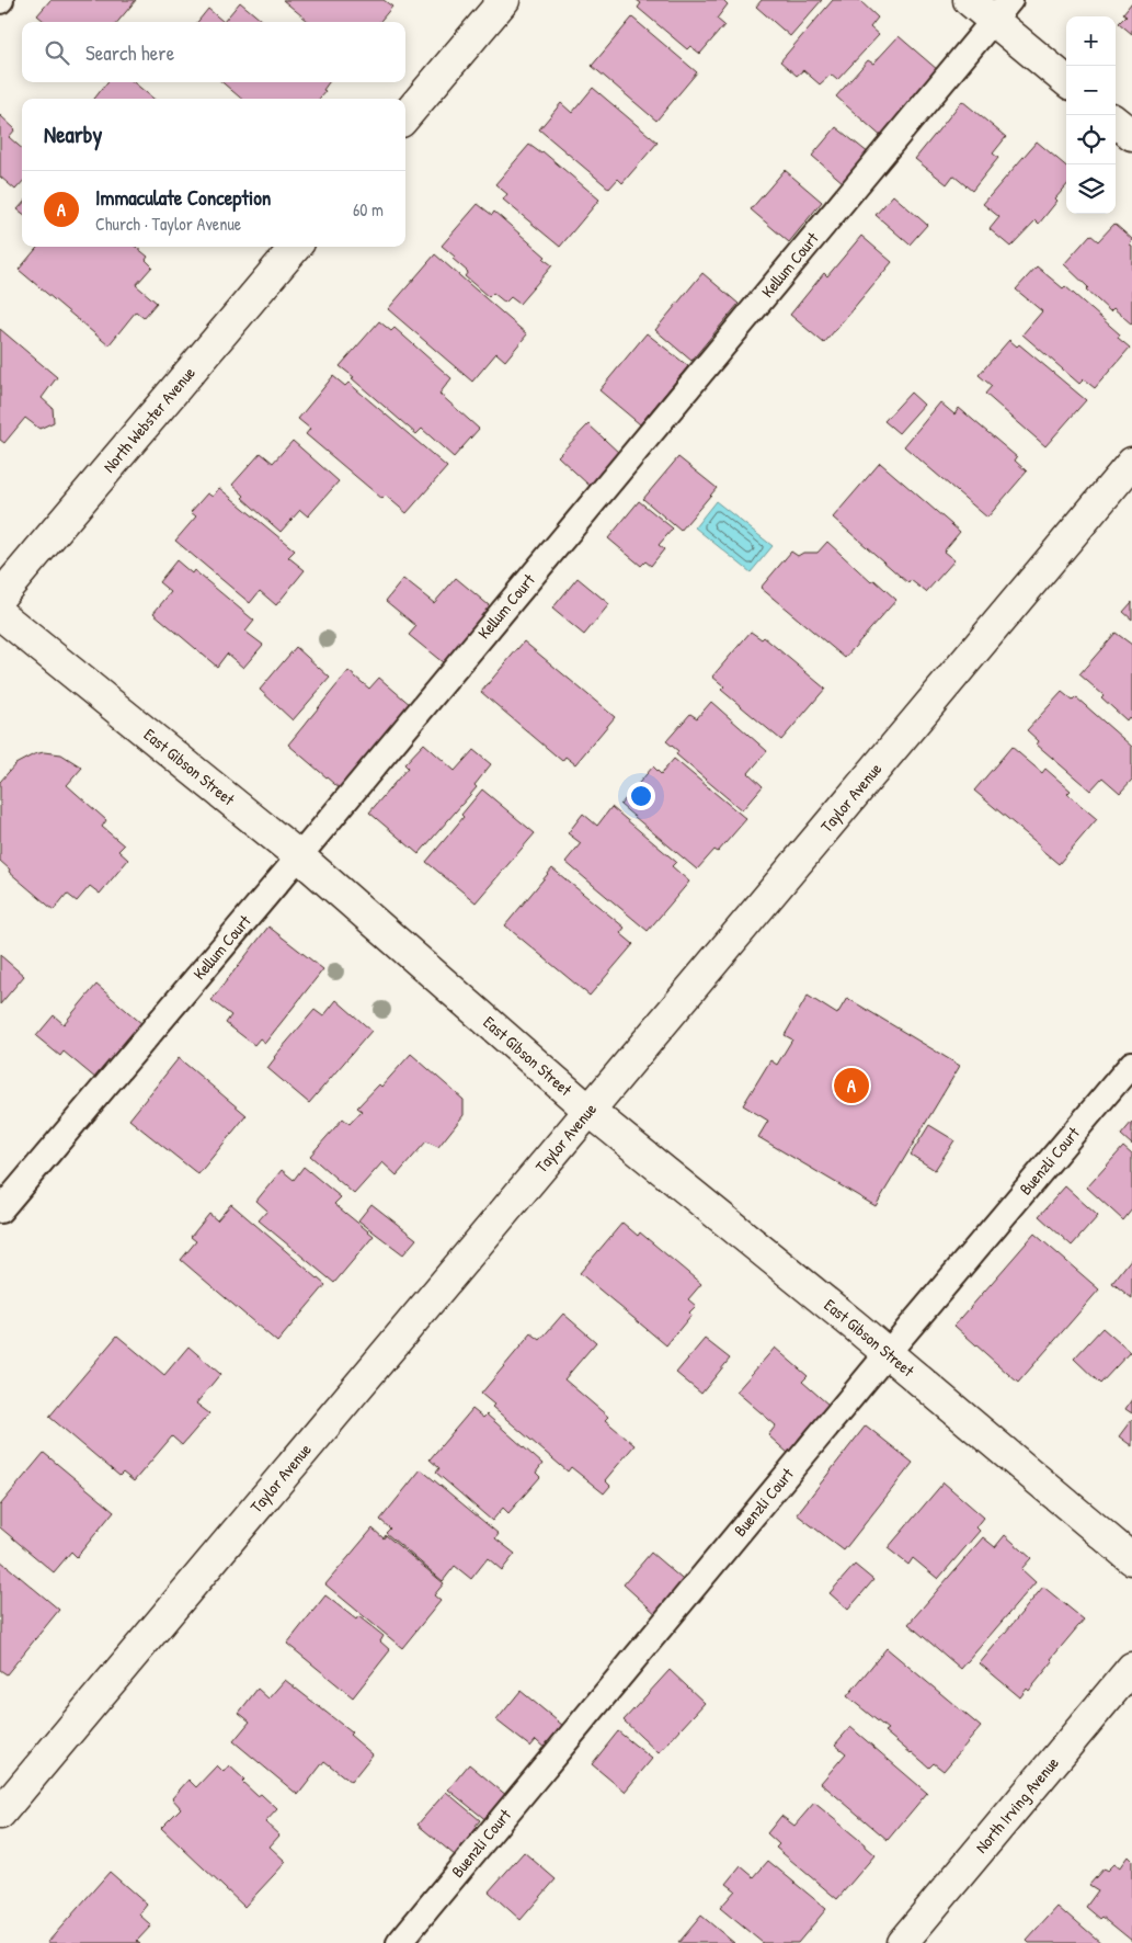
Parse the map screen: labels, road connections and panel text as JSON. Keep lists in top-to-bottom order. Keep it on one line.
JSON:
{"streets":{"street":["North Webster Avenue","East Gibson Street","Taylor Avenue","North Irving Avenue"],"lane":["Kellum Court","Buenzli Court"]},"crossings":[["Kellum Court","East Gibson Street"],["East Gibson Street","Taylor Avenue"],["East Gibson Street","Buenzli Court"]],"page":{"map_buttons":["+","−"],"search":"Search here","heading":"Nearby","list":[{"mark":"A","name":"Immaculate Conception","note":"Church · Taylor Avenue","value":"60 m"}],"pins":"A"}}
